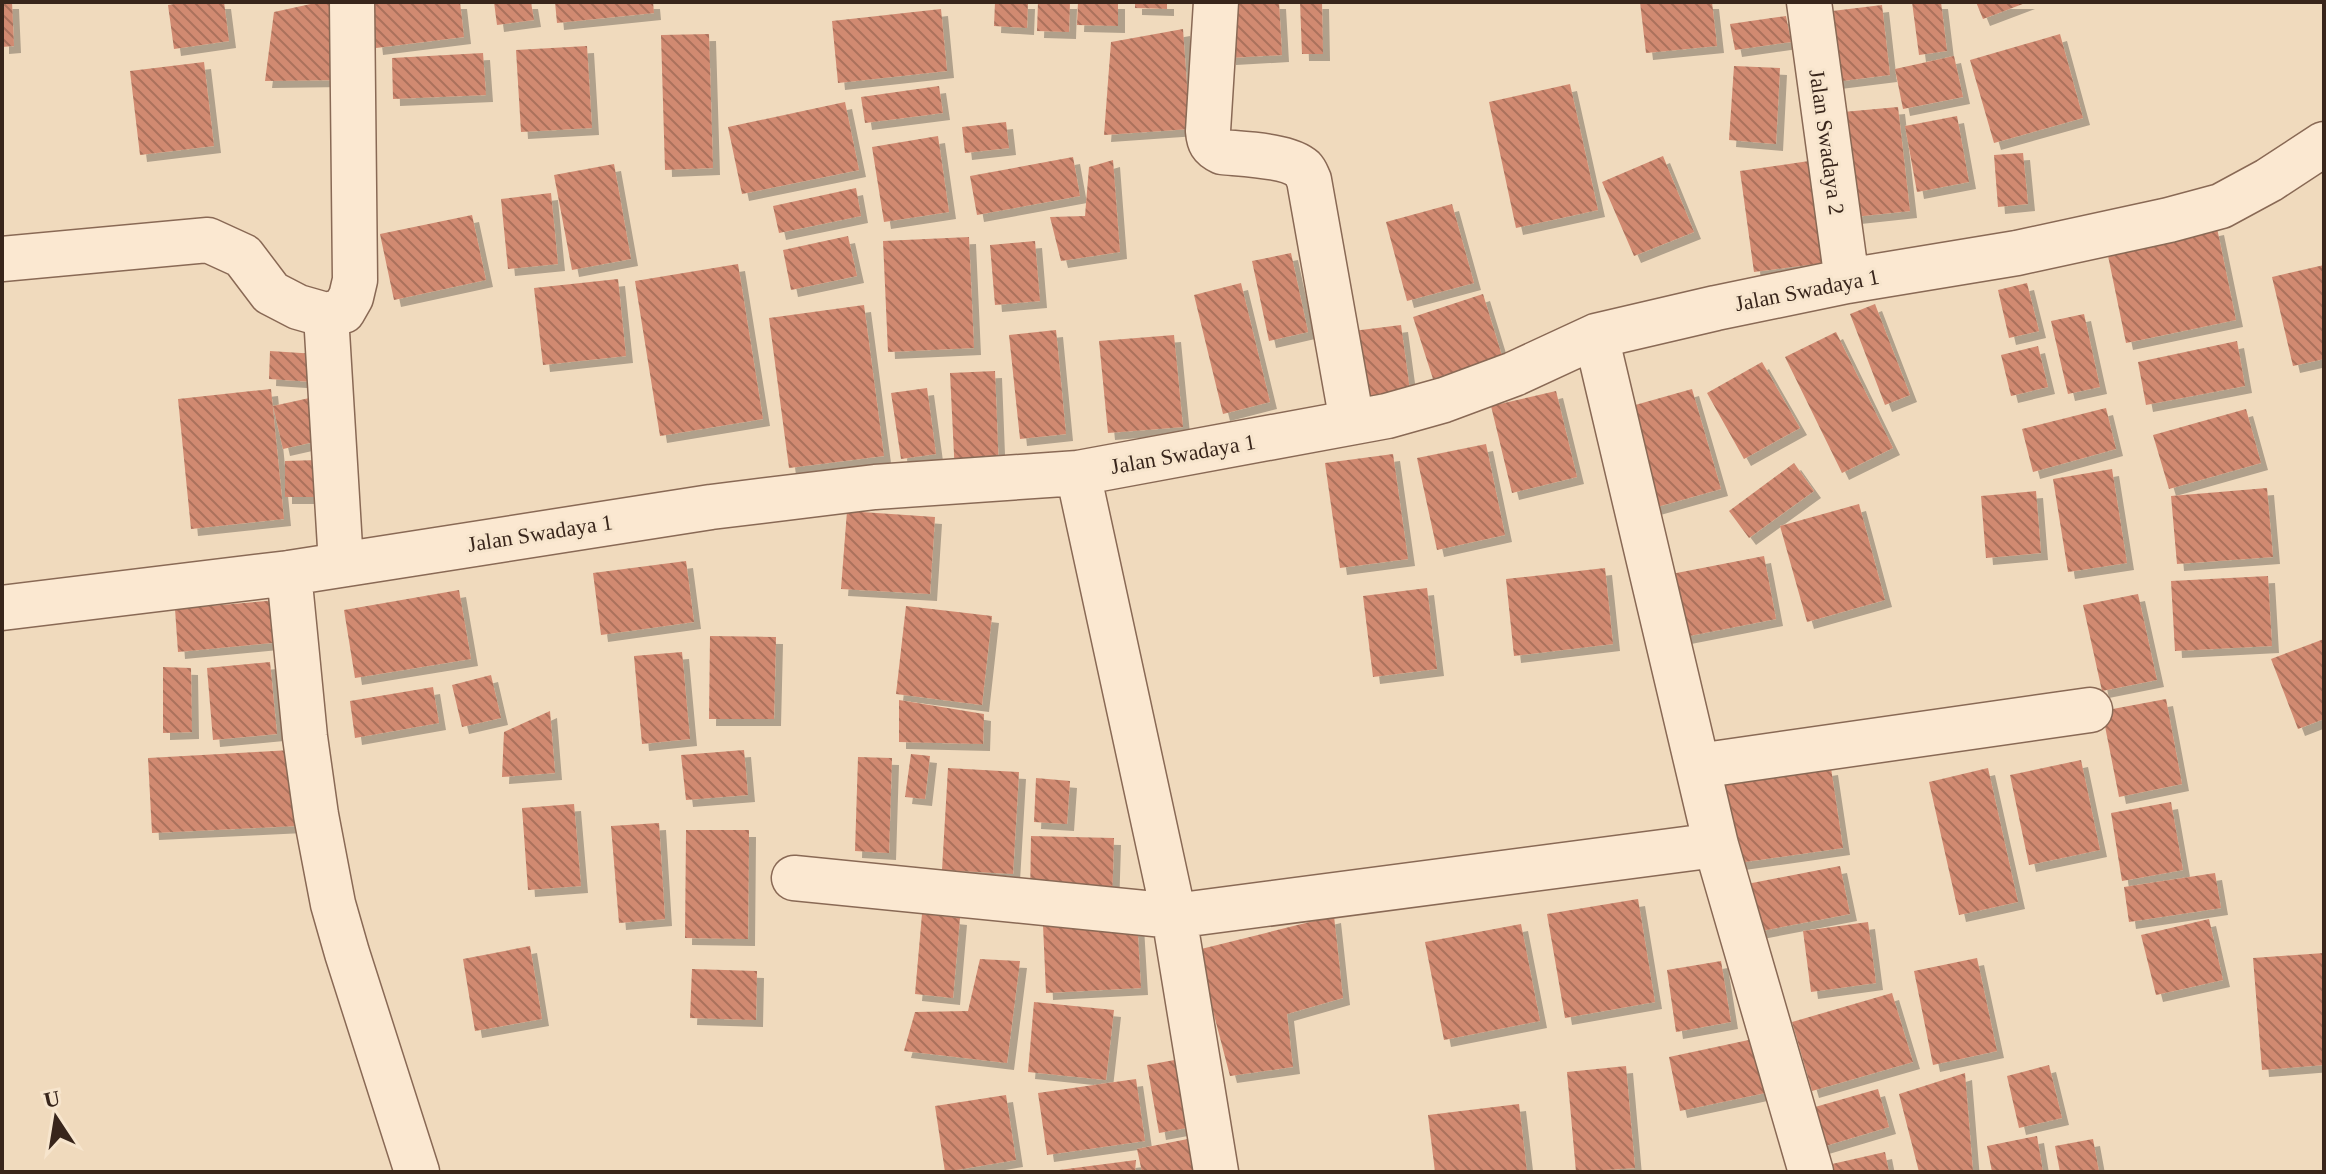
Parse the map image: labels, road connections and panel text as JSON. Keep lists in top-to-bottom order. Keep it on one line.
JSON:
{"streets":{"street":["Jalan Swadaya 2","Jalan Swadaya 1"]},"crossings":[["Jalan Swadaya 2","Jalan Swadaya 1"]],"north":"top"}
